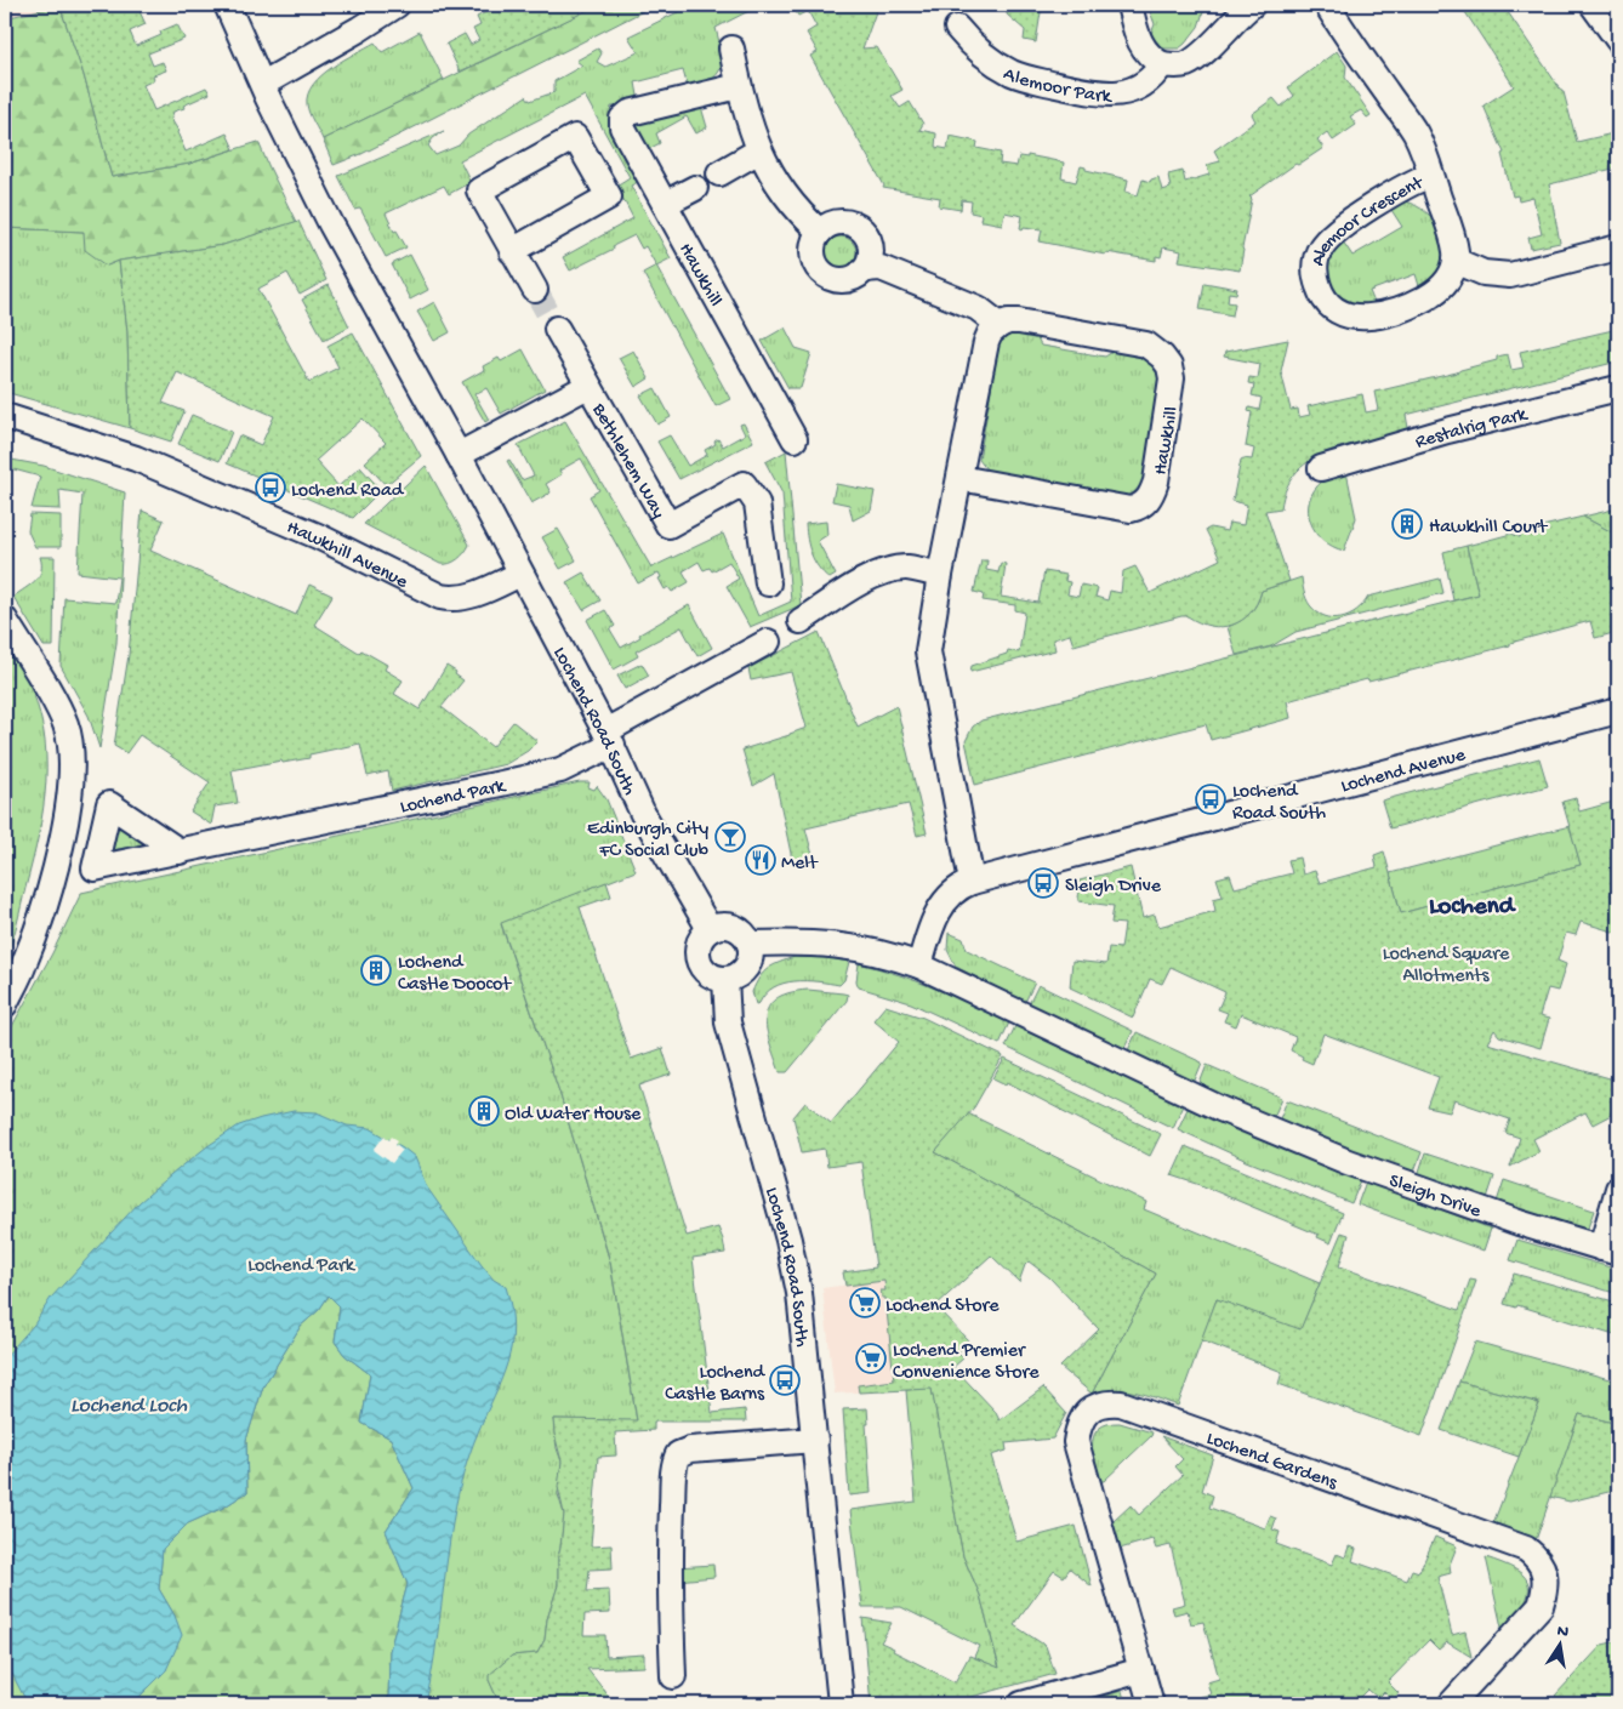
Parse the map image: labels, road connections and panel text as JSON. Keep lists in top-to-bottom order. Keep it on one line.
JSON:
{"streets":{"street":["Alemoor Park","Alemoor Crescent","Hawkhill","Restalrig Park","Bethlehem Way","Hawkhill Avenue","Lochend Road South","Lochend Avenue","Lochend Park","Sleigh Drive","Lochend Gardens"]},"crossings":[["Hawkhill Avenue","Lochend Road South"],["Lochend Road South","Lochend Park"],["Lochend Road South","Sleigh Drive"],["Lochend Avenue","Sleigh Drive"]],"districts":["Lochend"],"water":["Lochend Loch"],"parks":["Lochend Square Allotments","Lochend Park"],"places":{"bus stop":["Lochend Road","Lochend Road South","Sleigh Drive","Lochend Castle Barns"],"building":["Hawkhill Court","Lochend Castle Doocot","Old Water House"],"bar":["Edinburgh City FC Social Club"],"restaurant":["Melt"],"supermarket":["Lochend Store","Lochend Premier Convenience Store"]},"north":"top"}
